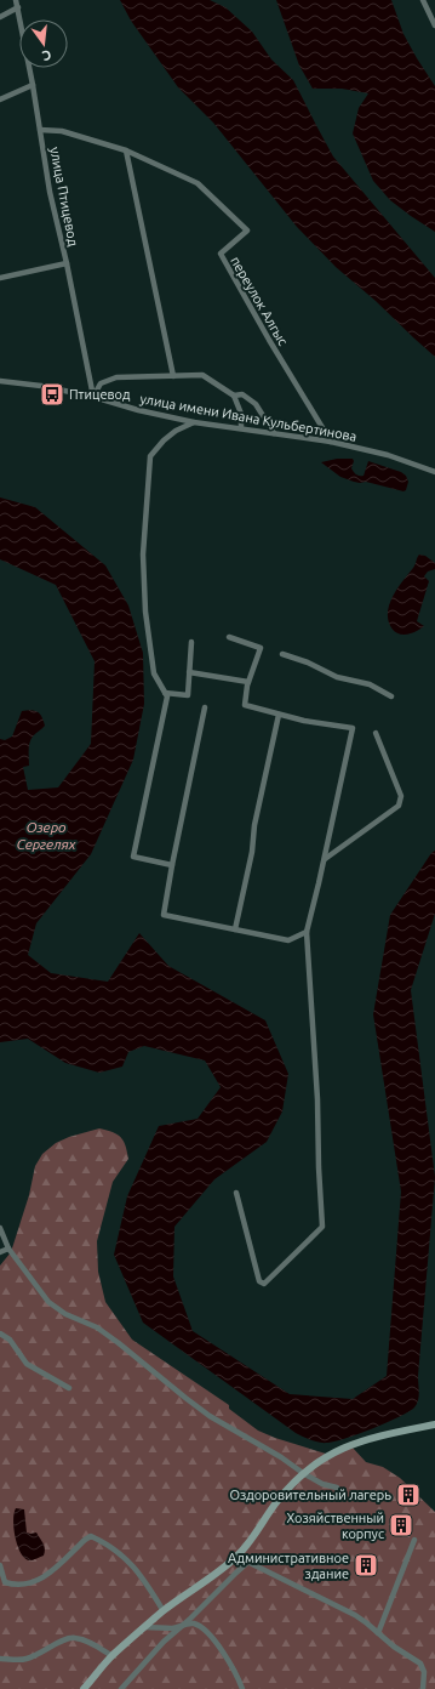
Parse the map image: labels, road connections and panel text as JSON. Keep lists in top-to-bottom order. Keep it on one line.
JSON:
{"streets":{"street":["улица Птицевод","переулок Алгыс","улица имени Ивана Кульбертинова"]},"crossings":[["улица Птицевод","переулок Алгыс"],["улица Птицевод","улица имени Ивана Кульбертинова"],["переулок Алгыс","улица имени Ивана Кульбертинова"]],"water":["Озеро Сергелях"],"places":{"bus stop":["Птицевод"],"building":["Оздоровительный лагерь","Хозяйственный корпус","Административное здание"]},"north":"bottom"}
